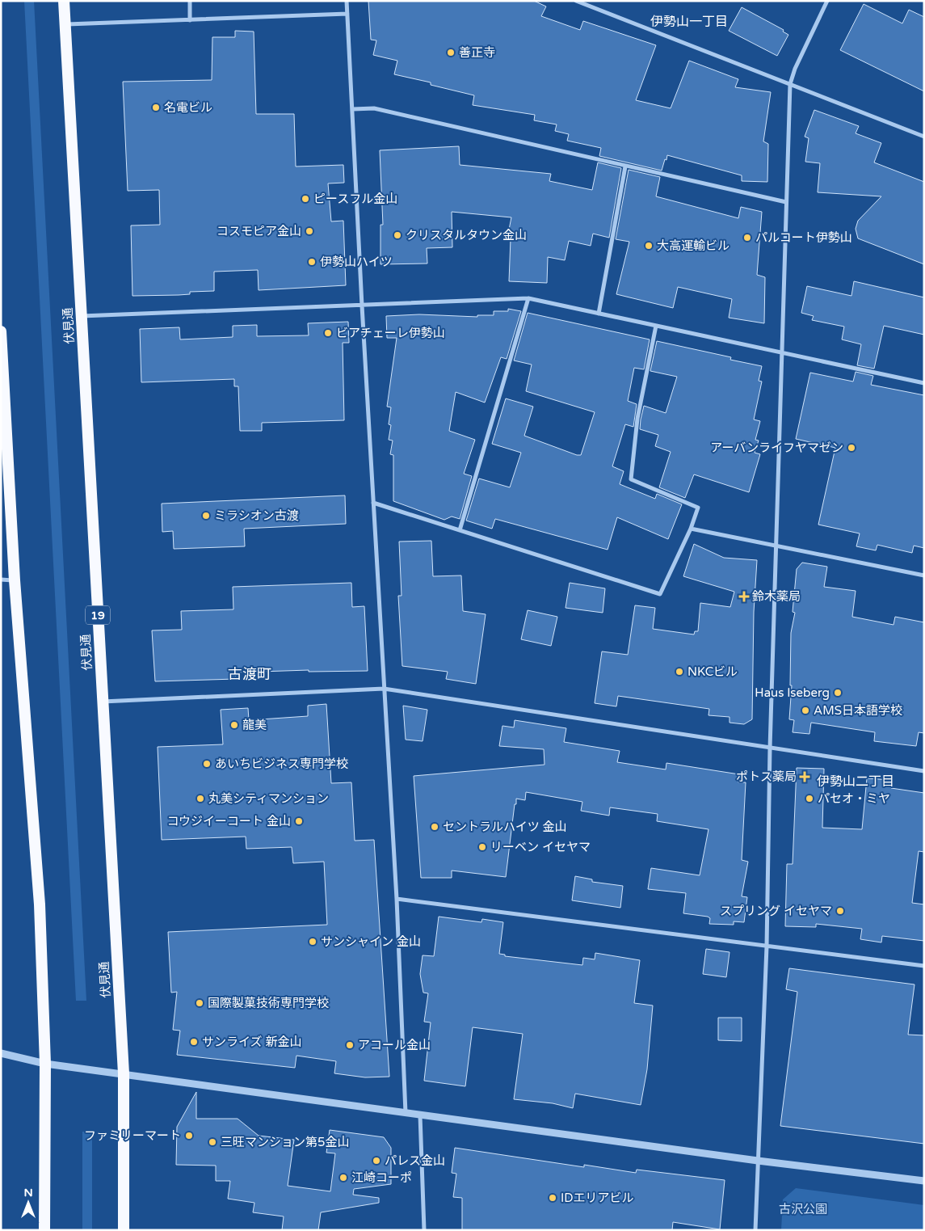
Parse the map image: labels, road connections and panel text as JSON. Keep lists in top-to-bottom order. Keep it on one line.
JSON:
{"streets":{"highway":["伏見通","19"]},"districts":["伊勢山一丁目","古渡町","伊勢山二丁目"],"parks":["古沢公園"],"places":{"other":["善正寺","名電ビル","ピースフル金山","コスモピア金山","クリスタルタウン金山","パルコート伊勢山","大高運輸ビル","伊勢山ハイツ","ビアチェーレ伊勢山","アーバンライフヤマゼン","ミラシオン古渡","NKCビル","Haus Iseberg","AMS日本語学校","龍美","あいちビジネス専門学校","丸美シティマンション","パセオ・ミヤ","コウジイーコート 金山","セントラルハイツ 金山","リーベン イセヤマ","スプリング イセヤマ","サンシャイン 金山","国際製菓技術専門学校","サンライズ 新金山","アコール金山","ファミリーマート","三旺マンション第5金山","パレス金山","江崎コーポ","IDエリアビル"],"health":["鈴木薬局","ポトス薬局"]},"north":"top"}
